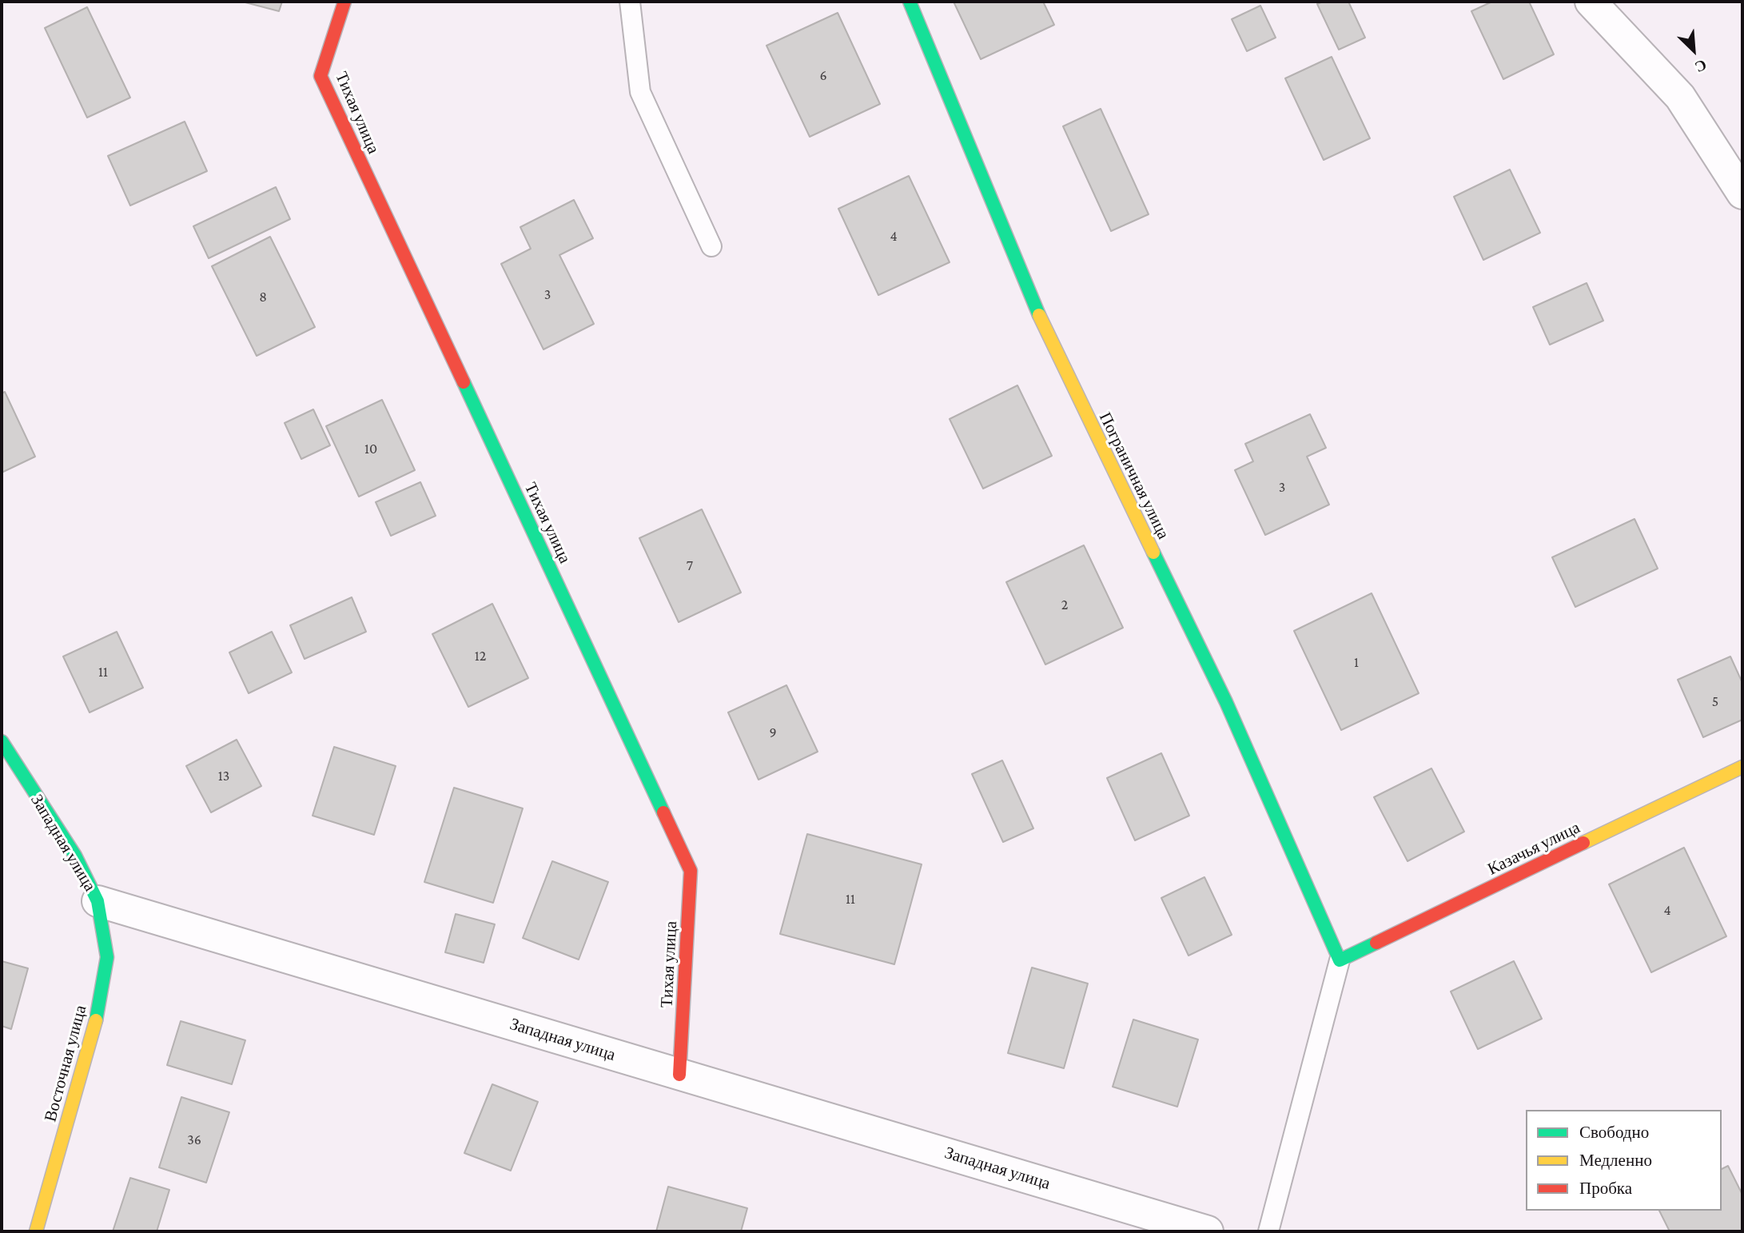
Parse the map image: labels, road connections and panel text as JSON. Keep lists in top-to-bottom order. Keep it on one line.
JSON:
{"streets":{"street":["Тихая улица","Пограничная улица","Западная улица","Казачья улица","Восточная улица"]},"crossings":[["Тихая улица","Западная улица"],["Пограничная улица","Казачья улица"],["Западная улица","Восточная улица"]],"house_numbers":["6","4","3","8","10","3","7","2","12","1","11","5","9","13","11","4","36"],"legend":["Свободно","Медленно","Пробка"],"north":"bottom right"}
